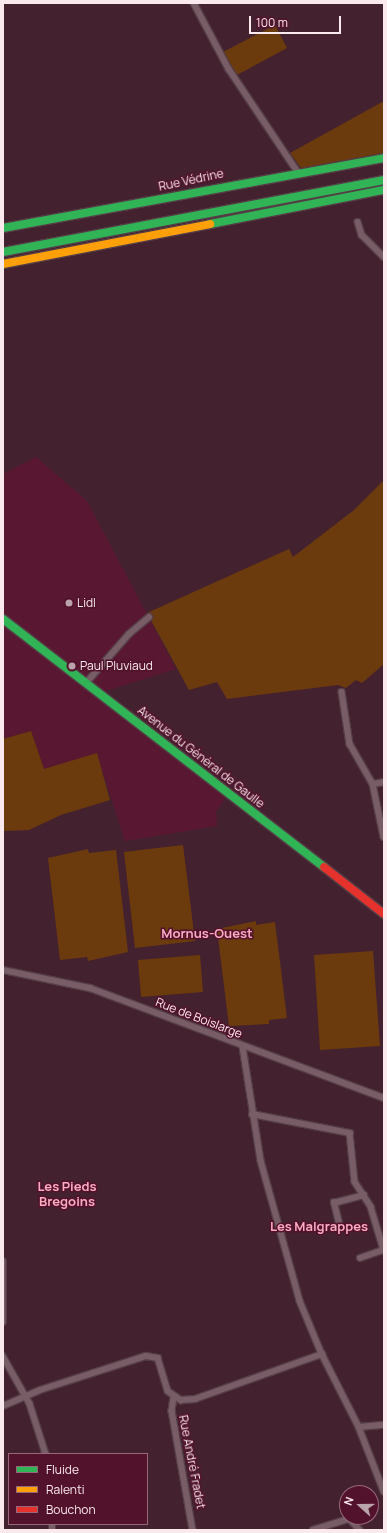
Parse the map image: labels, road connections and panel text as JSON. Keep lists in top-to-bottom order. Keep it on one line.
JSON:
{"streets":{"main road":["Rue Védrine","Avenue du Général de Gaulle"],"street":["Rue de Boislarge","Rue André Fradet"]},"districts":["Mornus-Ouest","Les Pieds Bregoins","Les Malgrappes"],"places":["Lidl","Paul Pluviaud"],"legend":["Fluide","Ralenti","Bouchon"],"scale_bar":"100 m","north":"left"}
